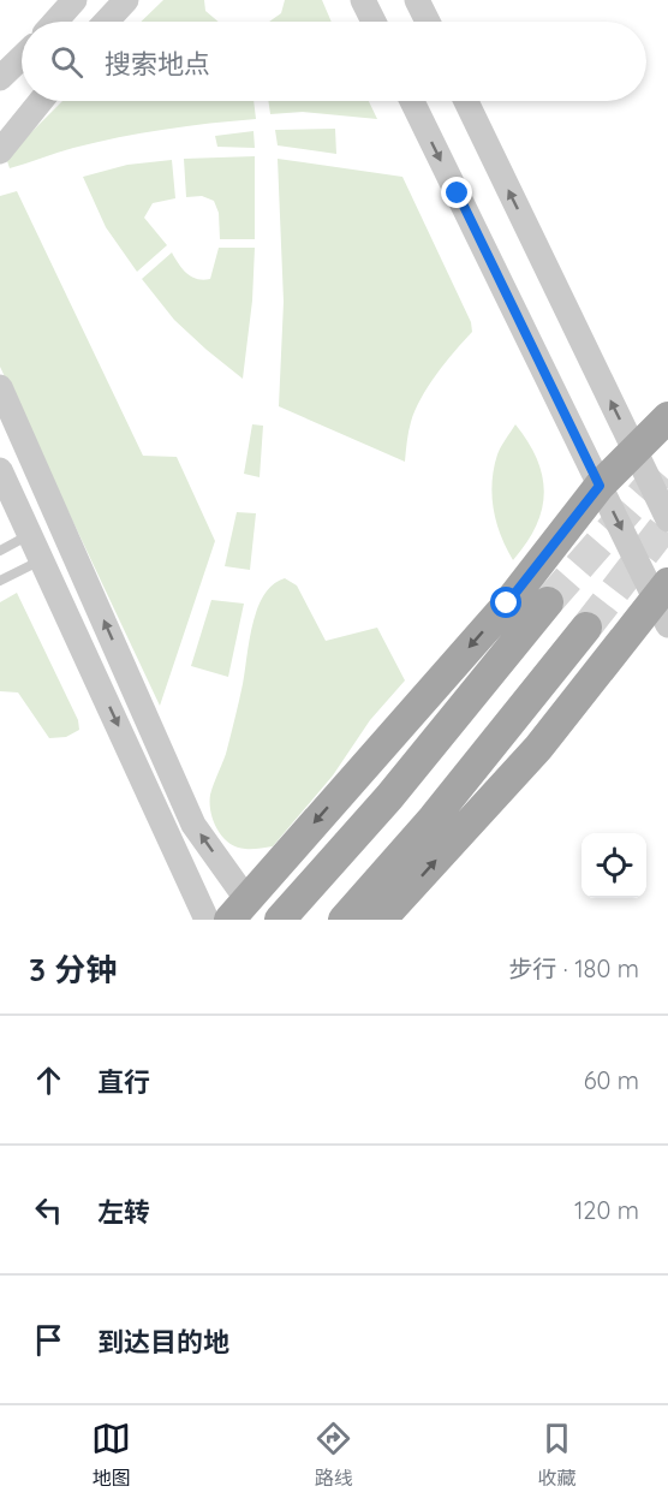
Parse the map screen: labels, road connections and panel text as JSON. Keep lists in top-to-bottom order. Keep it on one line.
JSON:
{"page":{"search":"搜索地点","heading":["3 分钟","步行 · 180 m"],"list":[["直行","60 m"],["左转","120 m"],"到达目的地"],"nav":["地图","路线","收藏"]}}
